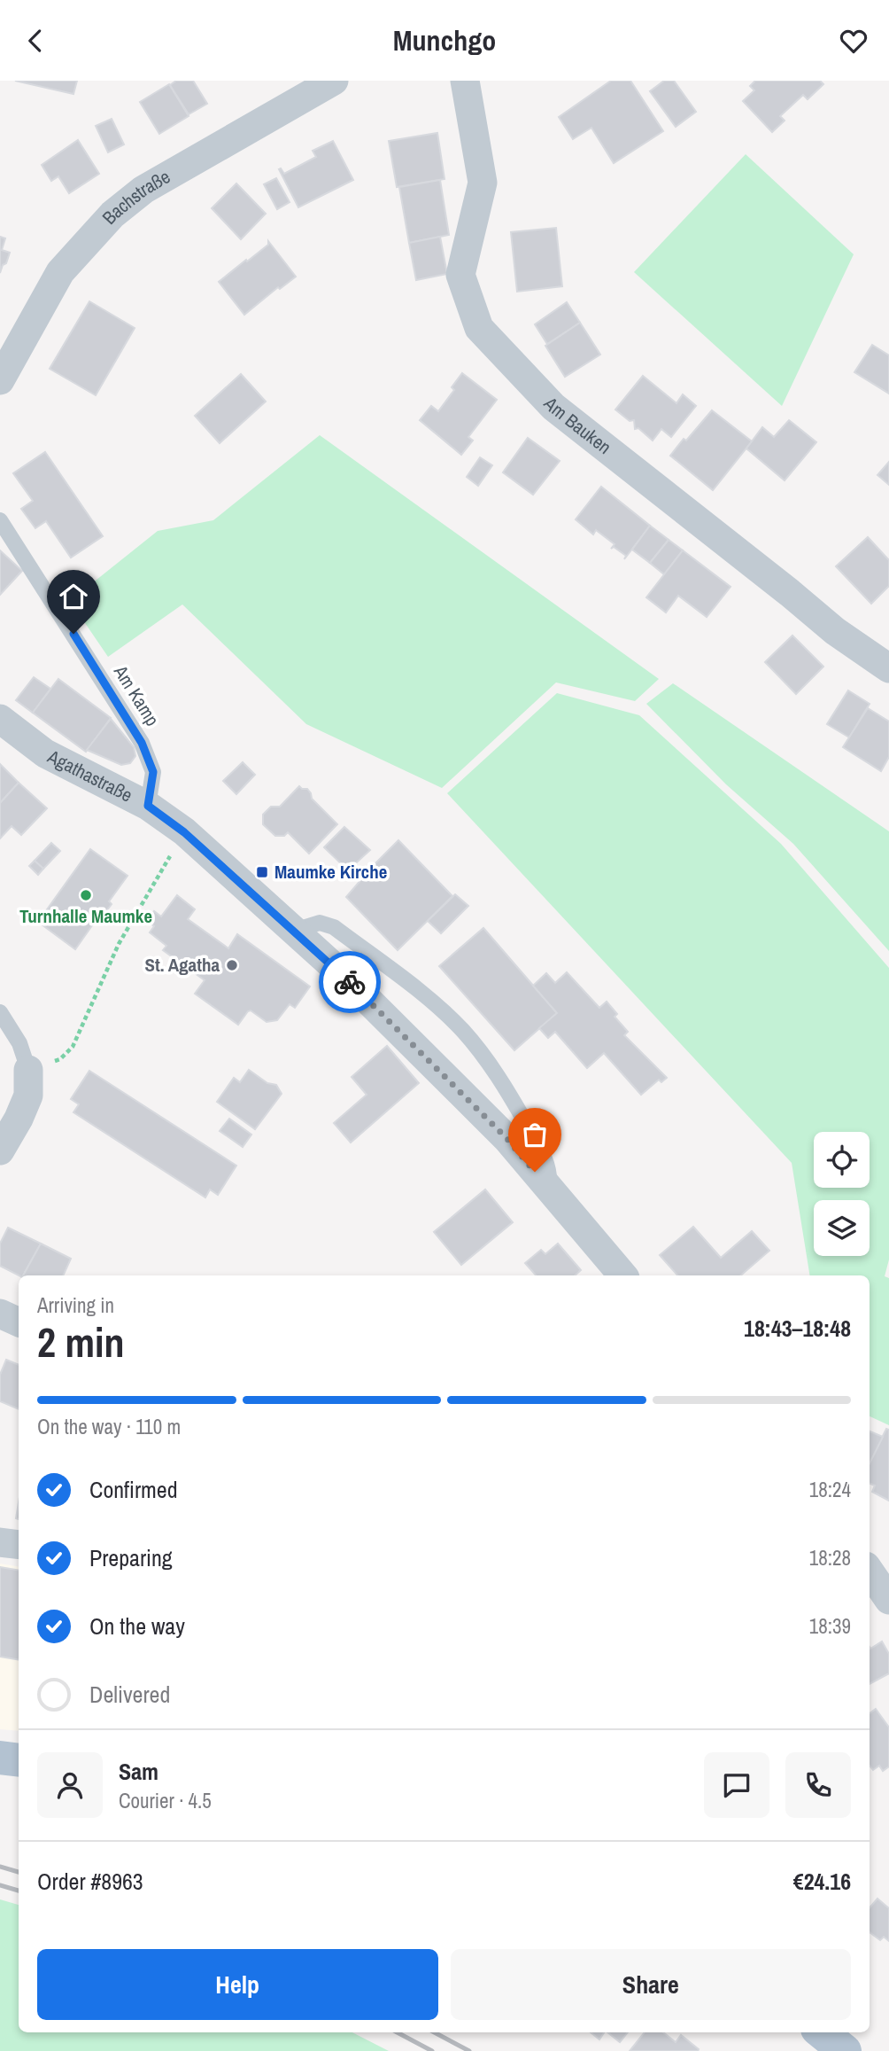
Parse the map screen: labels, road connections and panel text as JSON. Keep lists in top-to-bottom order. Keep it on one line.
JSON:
{"streets":{"street":["Bachstraße","Am Bauken","Agathastraße"],"lane":["Am Kamp"]},"crossings":[["Am Kamp","Agathastraße"]],"places":{"transit":["Maumke Kirche"],"other":["Turnhalle Maumke","St. Agatha"]},"page":{"header":"Munchgo","heading":["2 min","Arriving in","18:43–18:48"],"panel":["Sam","Courier · 4.5","Order #8963","€24.16"],"bar":"On the way · 110 m","list":[["Confirmed","18:24"],["Preparing","18:28"],["On the way","18:39"],"Delivered"],"buttons":["Help","Share"]}}
